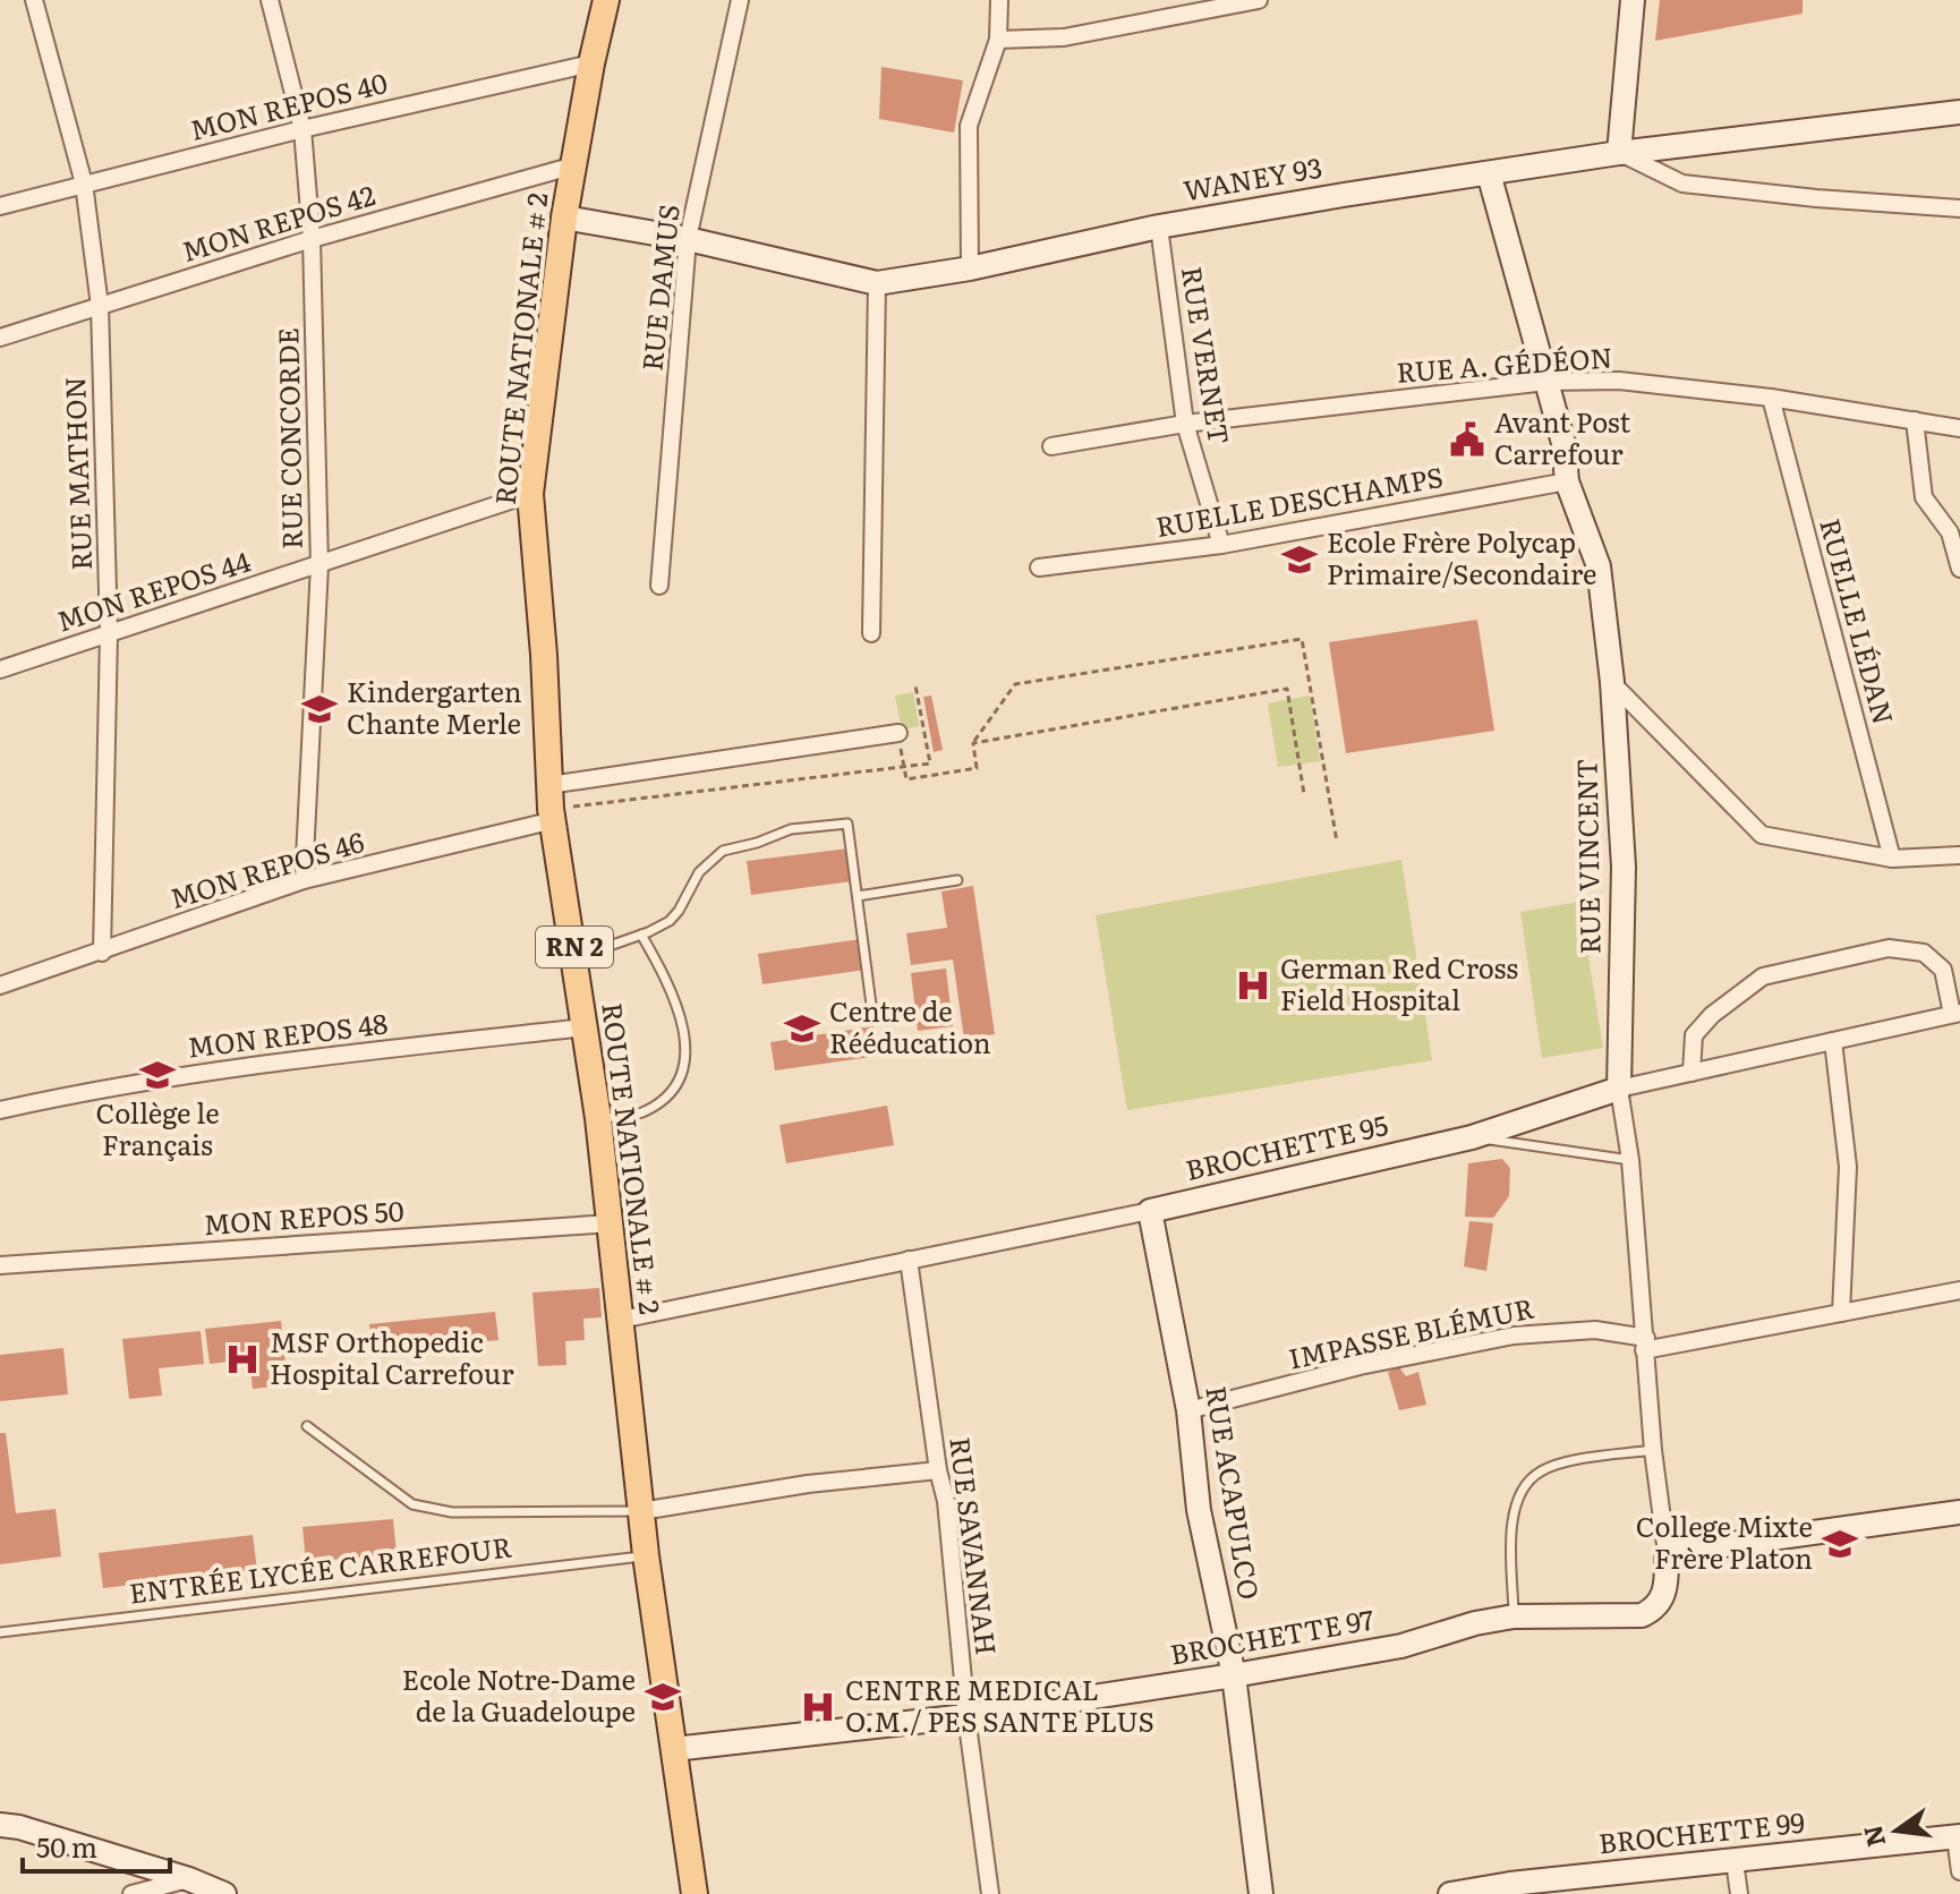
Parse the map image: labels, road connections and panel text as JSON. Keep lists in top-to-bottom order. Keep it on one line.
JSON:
{"streets":{"main road":["ROUTE NATIONALE # 2","RN 2"],"street":["MON REPOS 40","WANEY 93","MON REPOS 42","RUE DAMUS","RUE VERNET","RUE A. GÉDÉON","RUE CONCORDE","RUE MATHON","RUELLE DESCHAMPS","MON REPOS 44","RUELLE LÉDAN","RUE VINCENT","MON REPOS 46","MON REPOS 48","BROCHETTE 95","MON REPOS 50","IMPASSE BLÉMUR","RUE ACAPULCO","RUE SAVANNAH","BROCHETTE 97","BROCHETTE 99"],"lane":["ENTRÉE LYCÉE CARREFOUR"]},"crossings":[["MON REPOS 40","ROUTE NATIONALE # 2"],["MON REPOS 40","RUE CONCORDE"],["MON REPOS 40","RUE MATHON"],["WANEY 93","RUE DAMUS"],["WANEY 93","ROUTE NATIONALE # 2"],["WANEY 93","RUE VERNET"],["WANEY 93","RUE VINCENT"],["MON REPOS 42","ROUTE NATIONALE # 2"],["MON REPOS 42","RUE CONCORDE"],["MON REPOS 42","RUE MATHON"],["ROUTE NATIONALE # 2","MON REPOS 44"],["ROUTE NATIONALE # 2","MON REPOS 46"],["ROUTE NATIONALE # 2","MON REPOS 48"],["ROUTE NATIONALE # 2","BROCHETTE 95"],["ROUTE NATIONALE # 2","MON REPOS 50"],["ROUTE NATIONALE # 2","ENTRÉE LYCÉE CARREFOUR"],["ROUTE NATIONALE # 2","BROCHETTE 97"],["RUE VERNET","RUE A. GÉDÉON"],["RUE VERNET","RUELLE DESCHAMPS"],["RUE A. GÉDÉON","RUELLE LÉDAN"],["RUE A. GÉDÉON","RUE VINCENT"],["RUE CONCORDE","MON REPOS 44"],["RUE CONCORDE","MON REPOS 46"],["RUE MATHON","MON REPOS 44"],["RUE MATHON","MON REPOS 46"],["RUELLE DESCHAMPS","RUE VINCENT"],["RUE VINCENT","BROCHETTE 95"],["RUE VINCENT","IMPASSE BLÉMUR"],["RUE VINCENT","BROCHETTE 97"],["BROCHETTE 95","RUE ACAPULCO"],["BROCHETTE 95","RUE SAVANNAH"],["IMPASSE BLÉMUR","RUE ACAPULCO"],["RUE ACAPULCO","BROCHETTE 97"],["RUE SAVANNAH","BROCHETTE 97"]],"places":{"public building":["Avant Post Carrefour"],"school or university":["Ecole Frère Polycap Primaire/Secondaire","Kindergarten Chante Merle","Centre de Rééducation","Collège le Français","College Mixte Frère Platon","Ecole Notre-Dame de la Guadeloupe"],"hospital":["German Red Cross Field Hospital","MSF Orthopedic Hospital Carrefour","CENTRE MEDICAL O.M./ PES SANTE PLUS"]},"scale_bar":"50 m","north":"left"}
